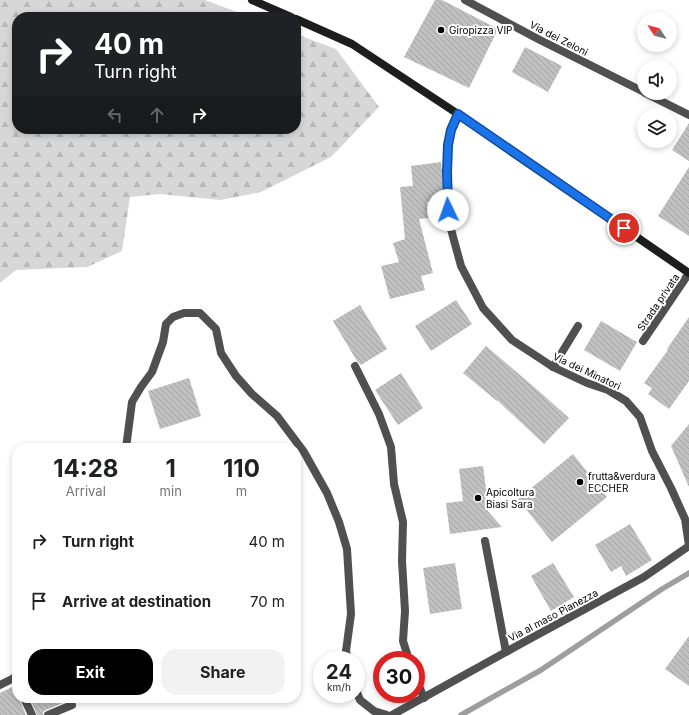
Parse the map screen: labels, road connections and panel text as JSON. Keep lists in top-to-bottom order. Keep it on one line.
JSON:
{"streets":{"street":["Via dei Zeloni","Strada privata","Via dei Minatori","Via al maso Pianezza"]},"crossings":[["Via dei Minatori","Via al maso Pianezza"]],"places":["Giropizza VIP","frutta&verdura ECCHER","Apicoltura Biasi Sara"],"north":"top left","page":{"turn":["40 m","Turn right"],"eta":["14:28","Arrival","1","min","110","m"],"list":[{"name":"Turn right","value":"40 m"},{"name":"Arrive at destination","value":"70 m"}],"buttons":["Exit","Share"],"speed":"24 km/h","limit":"30"}}
